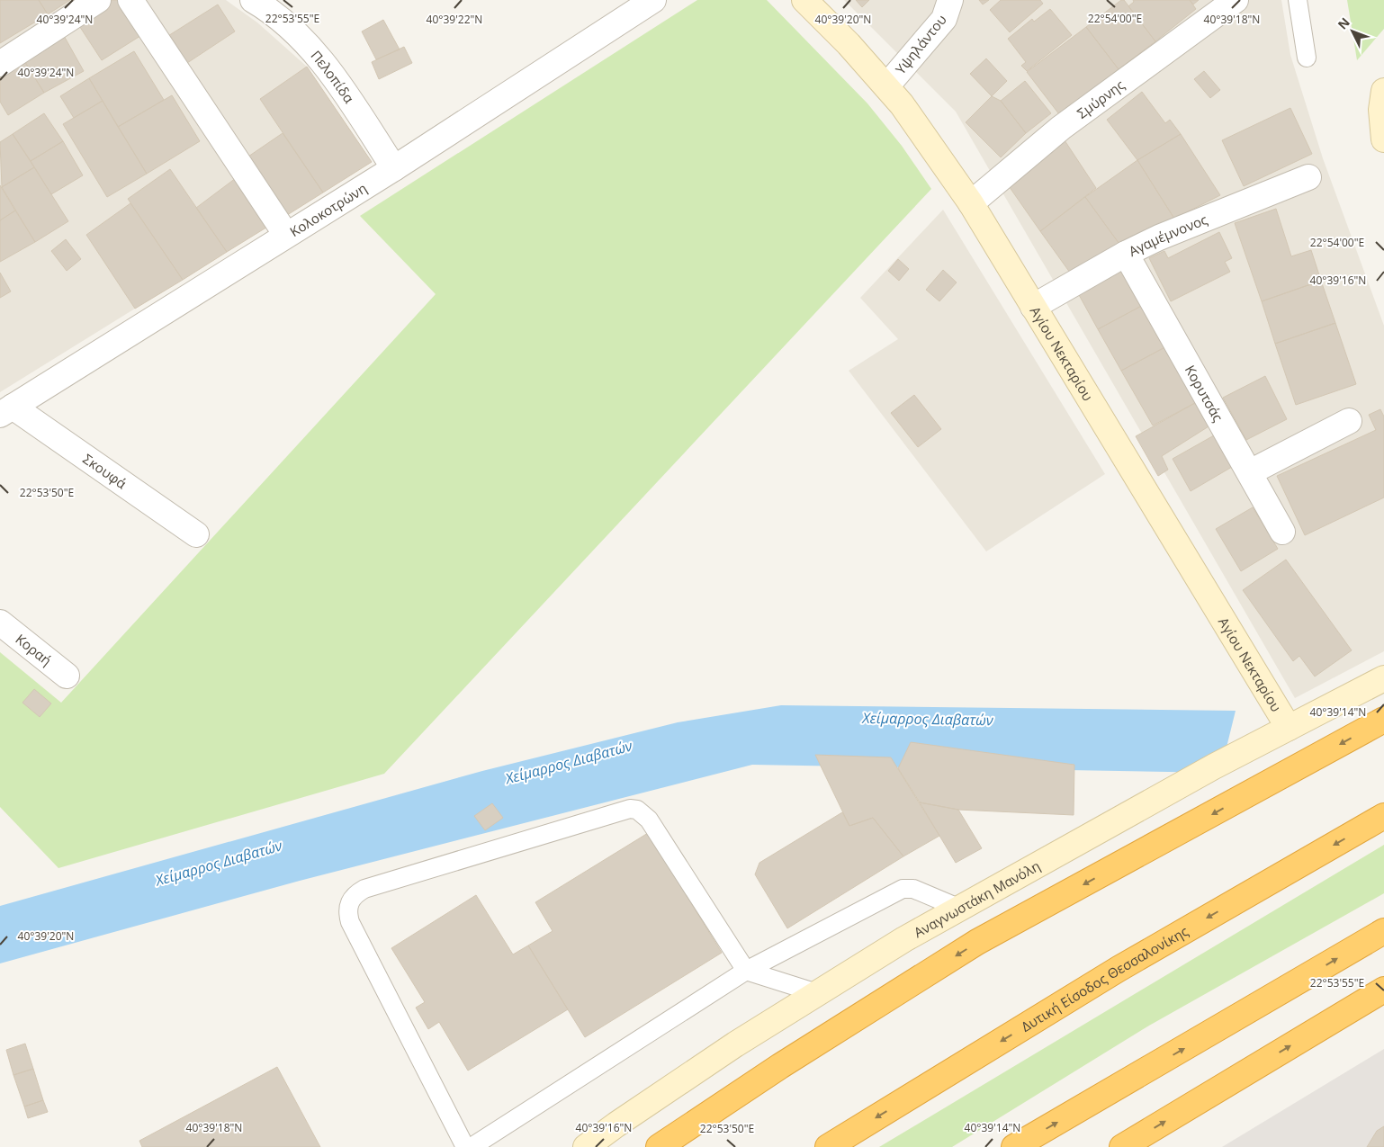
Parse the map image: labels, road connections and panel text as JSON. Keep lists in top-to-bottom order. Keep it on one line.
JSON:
{"streets":{"highway":["Δυτική Είσοδος Θεσσαλονίκης"],"street":["Υψηλάντου","Πελοπίδα","Σμύρνης","Κολοκοτρώνη","Αγαμέμνονος","Αγίου Νεκταρίου","Κορυτσάς","Σκουφά","Κοραή","Αναγνωστάκη Μανόλη"]},"crossings":[["Υψηλάντου","Αγίου Νεκταρίου"],["Πελοπίδα","Κολοκοτρώνη"],["Σμύρνης","Αγίου Νεκταρίου"],["Κολοκοτρώνη","Σκουφά"],["Αγαμέμνονος","Αγίου Νεκταρίου"],["Αγαμέμνονος","Κορυτσάς"],["Αγίου Νεκταρίου","Αναγνωστάκη Μανόλη"]],"water":["Χείμαρρος Διαβατών"],"north":"top left","coordinates":["22°53'55\"E","22°54'00\"E","40°39'18\"N","40°39'24\"N","40°39'22\"N","40°39'20\"N","40°39'16\"N","22°53'50\"E","40°39'14\"N"]}
